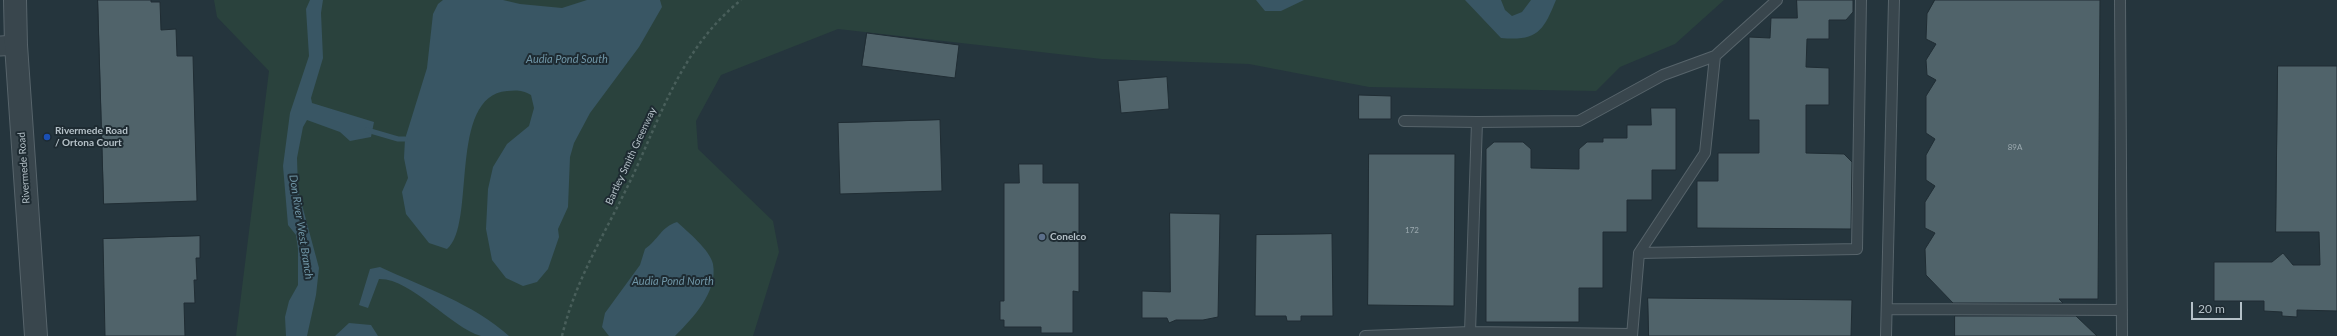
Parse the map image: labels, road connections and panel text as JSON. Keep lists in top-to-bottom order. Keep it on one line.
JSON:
{"streets":{"street":["Rivermede Road"],"path":["Bartley Smith Greenway"]},"water":["Audia Pond South","Don River West Branch","Audia Pond North"],"places":["Rivermede Road / Ortona Court","Conelco"],"house_numbers":["89A","172"],"scale_bar":"20 m"}
